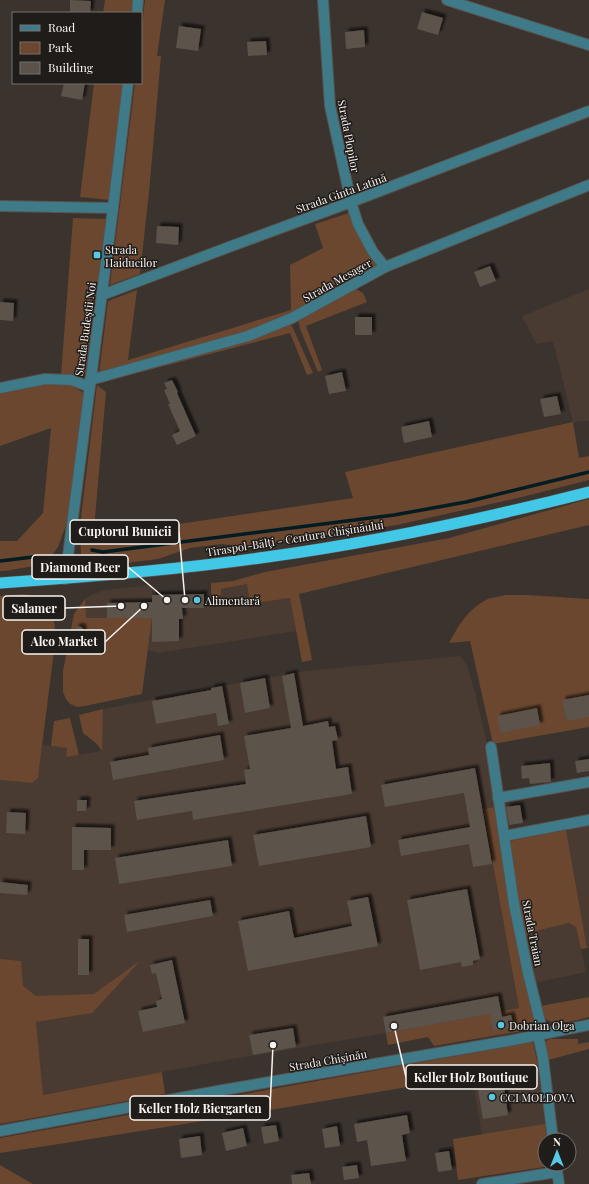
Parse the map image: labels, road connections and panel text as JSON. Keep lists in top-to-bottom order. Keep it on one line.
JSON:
{"streets":{"highway":["Tiraspol-Bălţi - Centura Chișinăului"],"street":["Strada Plopilor","Strada Ginta Latină","Strada Mesager","Strada Budeștii Noi","Strada Traian","Strada Chișinău"]},"crossings":[["Strada Plopilor","Strada Ginta Latină"],["Strada Plopilor","Strada Mesager"],["Strada Ginta Latină","Strada Budeștii Noi"],["Strada Mesager","Strada Budeștii Noi"],["Strada Budeștii Noi","Tiraspol-Bălţi - Centura Chișinăului"],["Strada Traian","Strada Chișinău"]],"places":{"transit":["Strada Haiducilor"],"other":["Diamond Beer","Cuptorul Bunicii","Alimentară","Salamer","Alco Market","Dobrian Olga","Keller Holz Boutique","Keller Holz Biergarten","CCI MOLDOVA"]},"legend":["Road","Park","Building"],"north":"top"}
